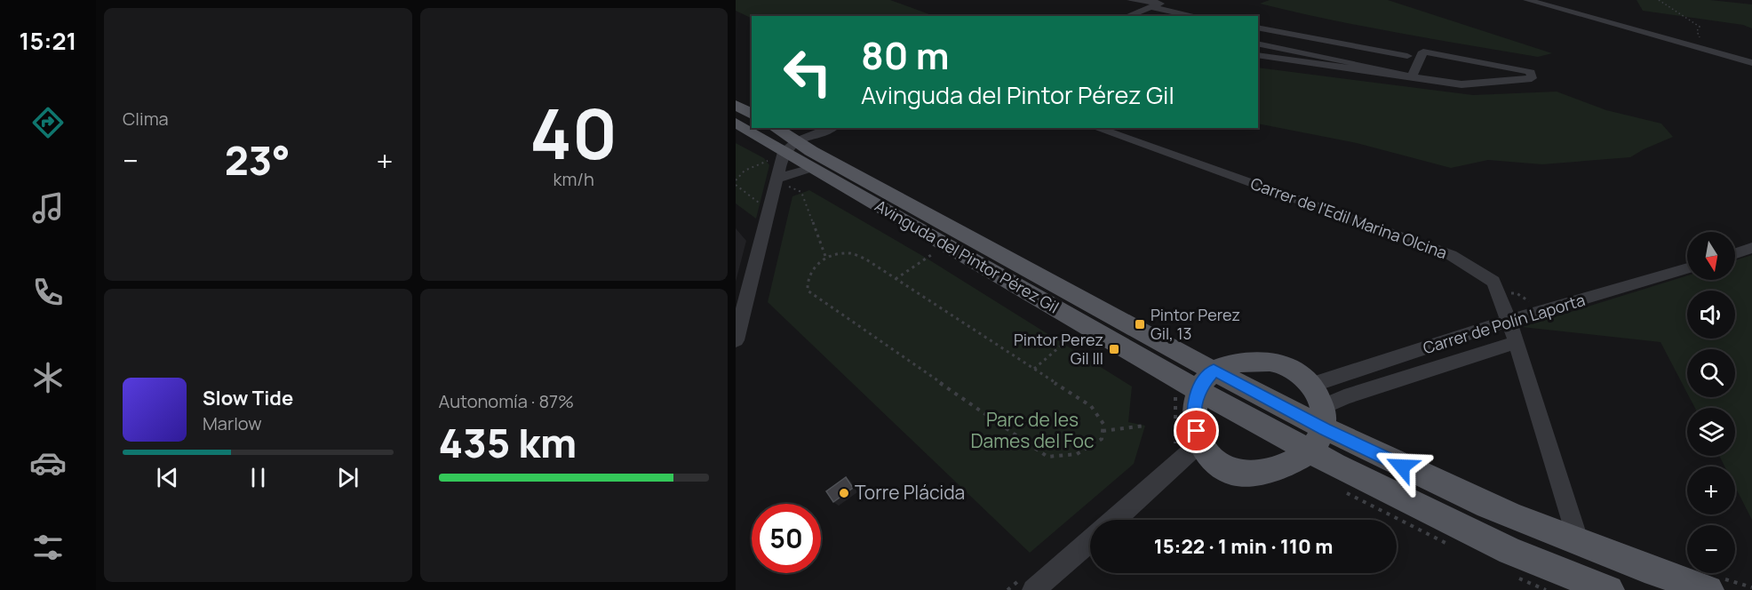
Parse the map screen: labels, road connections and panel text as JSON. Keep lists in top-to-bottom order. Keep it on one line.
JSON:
{"streets":{"main road":["Avinguda del Pintor Pérez Gil"],"street":["Carrer de l'Edil Marina Olcina","Carrer de Polín Laporta"]},"crossings":[["Carrer de l'Edil Marina Olcina","Avinguda del Pintor Pérez Gil"],["Carrer de l'Edil Marina Olcina","Carrer de Polín Laporta"],["Avinguda del Pintor Pérez Gil","Carrer de Polín Laporta"]],"parks":["Parc de les Dames del Foc"],"places":{"transit":["Pintor Perez Gil, 13","Pintor Perez Gil III"],"other":["Torre Plácida"]},"north":"bottom","page":{"tabs":"15:21","tile":["Clima",["40","km/h"],["Autonomía · 87%","435 km"]],"turn":["80 m","Avinguda del Pintor Pérez Gil"],"heat":["−","23°","+"],"map_buttons":["+","−"],"song":["Slow Tide","Marlow"],"limit":"50","trip":"15:22 · 1 min · 110 m"}}
